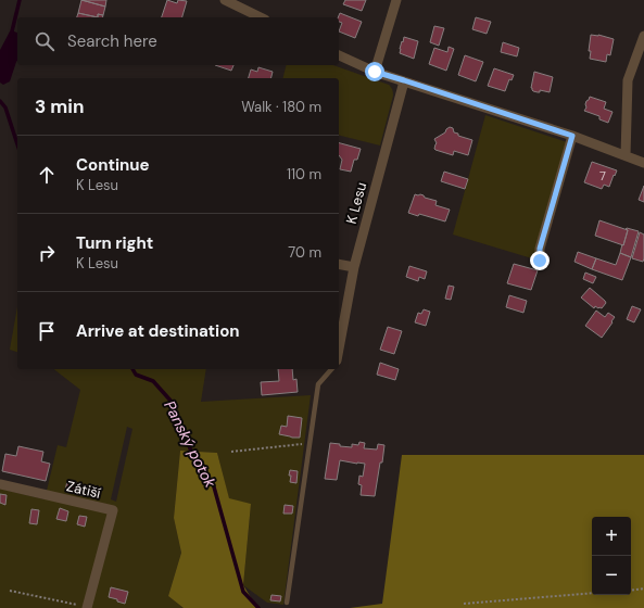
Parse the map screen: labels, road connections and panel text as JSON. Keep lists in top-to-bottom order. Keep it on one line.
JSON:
{"streets":{"street":["K Lesu","Zátiší"]},"water":["Panský potok"],"house_numbers":["7"],"page":{"search":"Search here","heading":["3 min","Walk · 180 m"],"list":[["Continue","K Lesu","110 m"],["Turn right","K Lesu","70 m"],"Arrive at destination"],"map_buttons":["+","−"]}}
